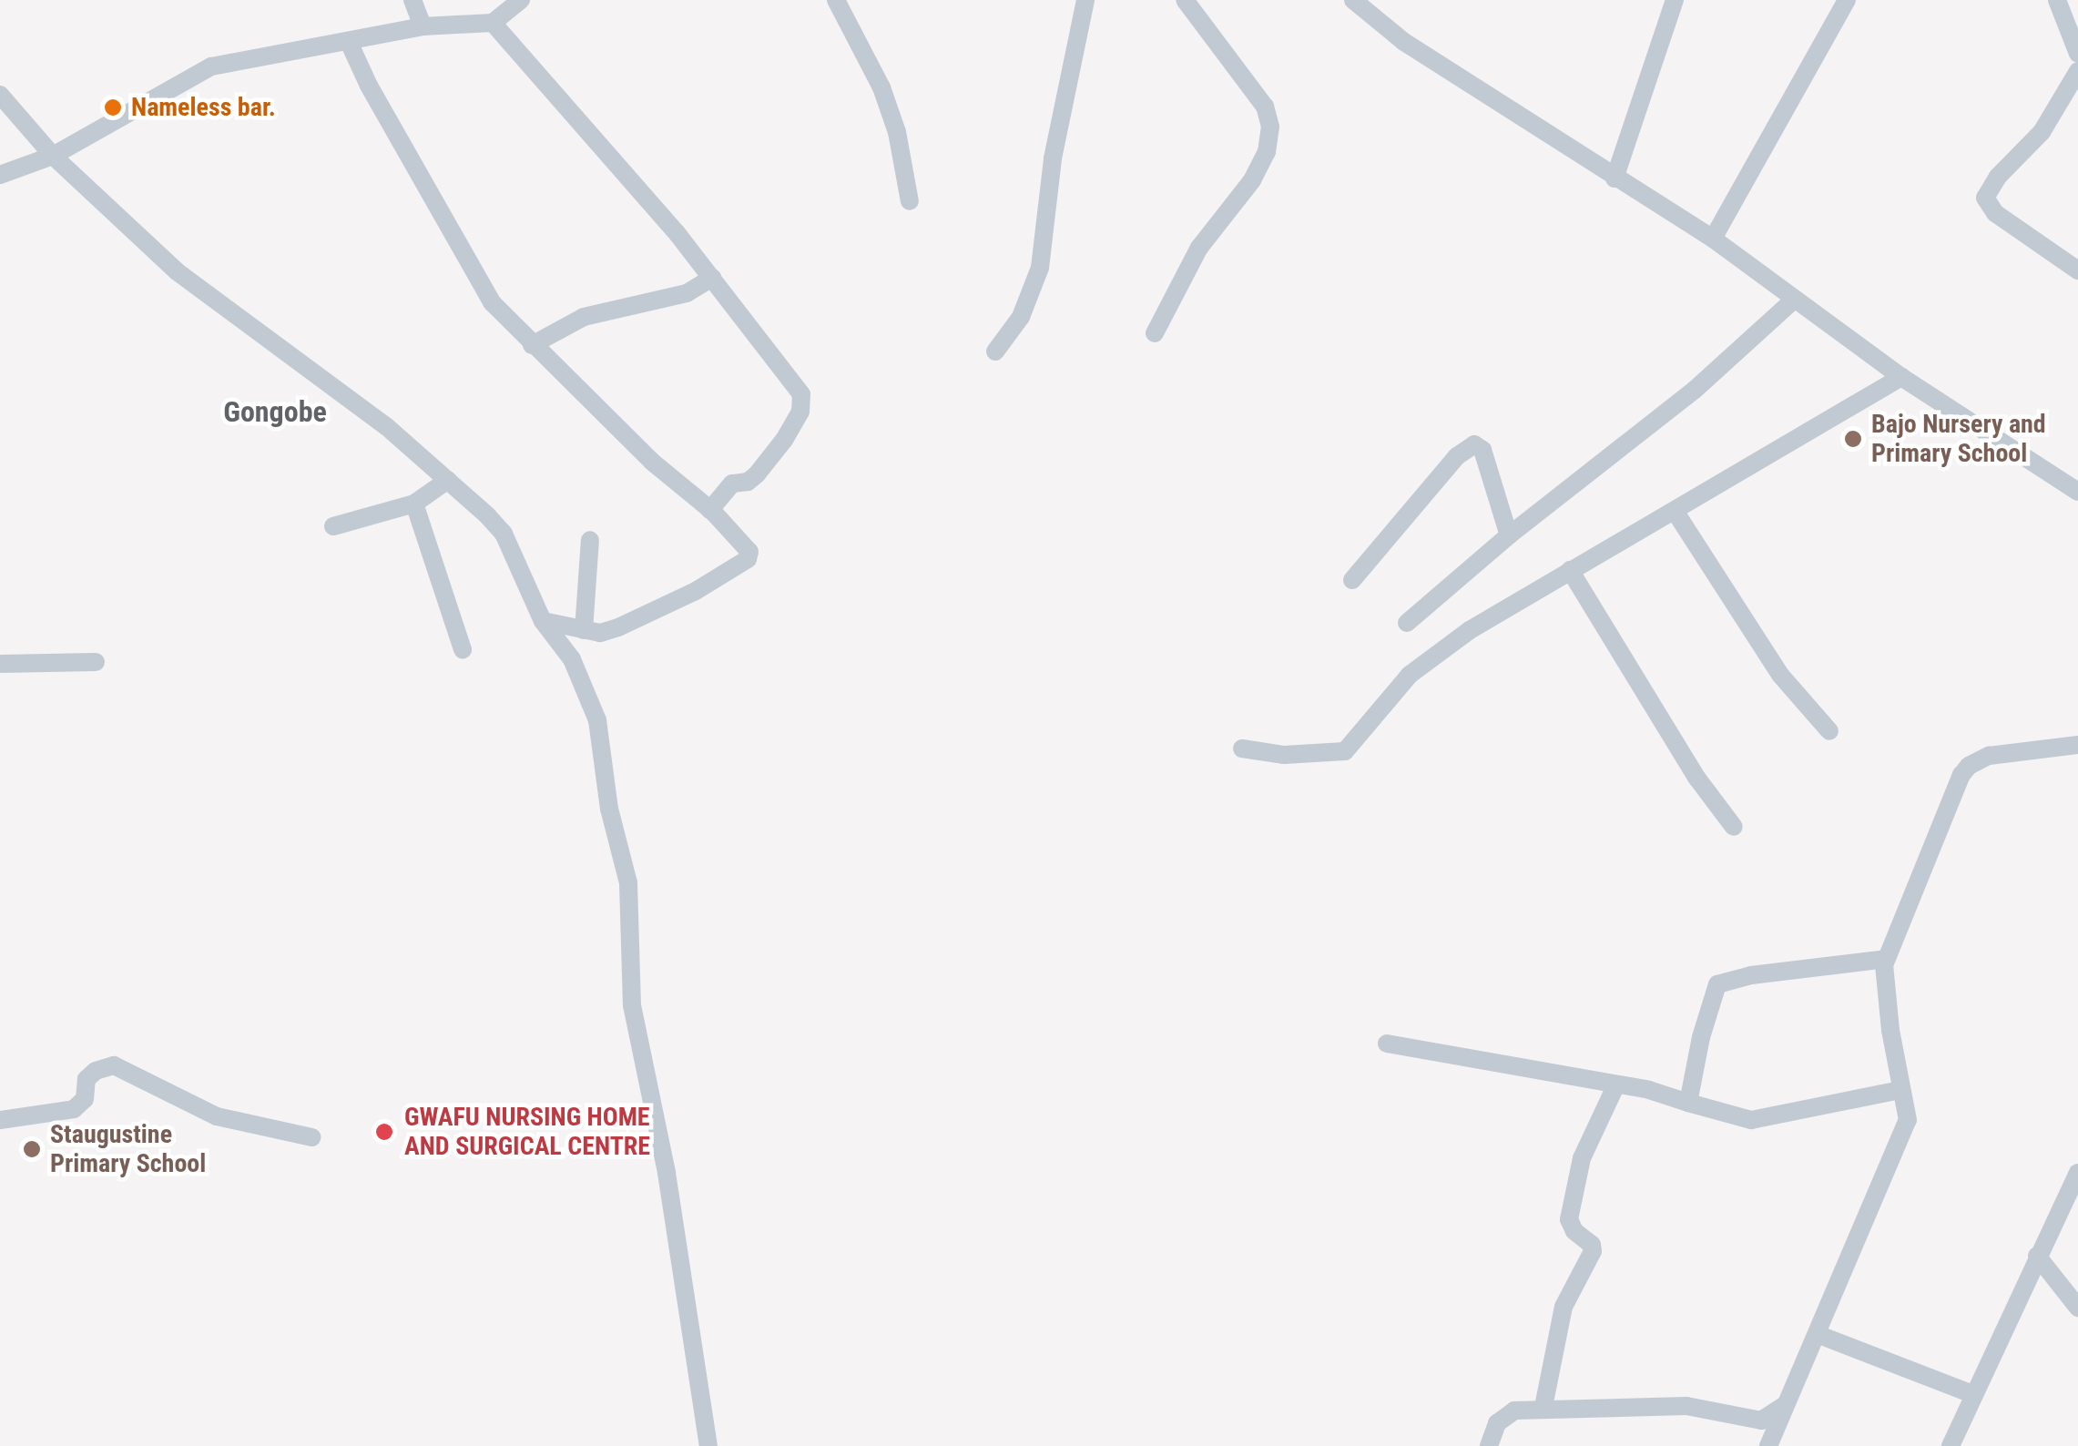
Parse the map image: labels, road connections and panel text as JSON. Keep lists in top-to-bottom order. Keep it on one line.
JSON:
{"districts":["Gongobe"],"places":["Nameless bar.","Bajo Nursery and Primary School","GWAFU NURSING HOME AND SURGICAL CENTRE","Staugustine Primary School"]}
